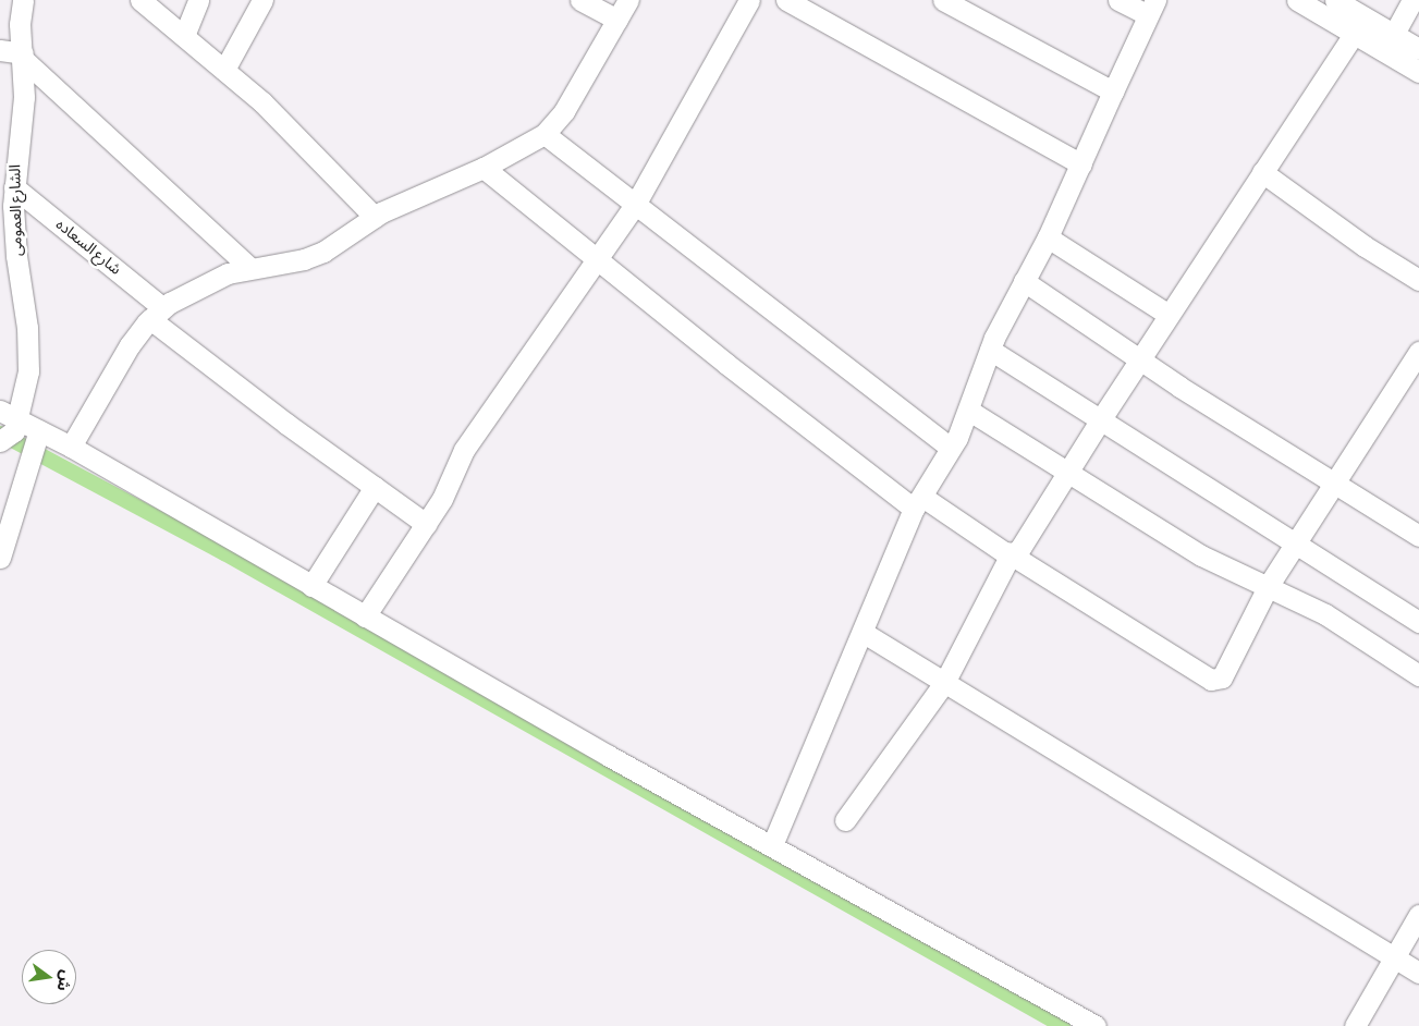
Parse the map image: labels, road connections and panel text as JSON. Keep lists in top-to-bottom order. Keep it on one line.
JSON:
{"streets":{"street":["الشارع العمومى","شارع السعاده"]},"crossings":[["الشارع العمومى","شارع السعاده"]],"north":"right"}
